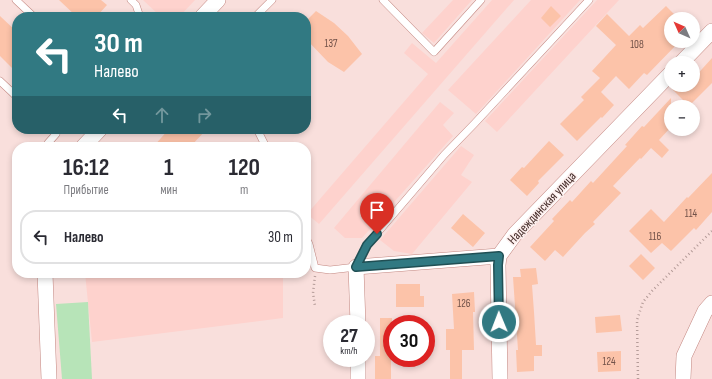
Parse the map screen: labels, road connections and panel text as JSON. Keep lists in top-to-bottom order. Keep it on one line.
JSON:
{"streets":{"street":["Надеждинская улица"]},"house_numbers":["137","108","114","116","126","124"],"north":"top left","page":{"map_buttons":["+","−"],"turn":["30 m","Налево"],"eta":["16:12","Прибытие","1","мин","120","m"],"list":[{"name":"Налево","value":"30 m"}],"speed":"27 km/h","limit":"30"}}
